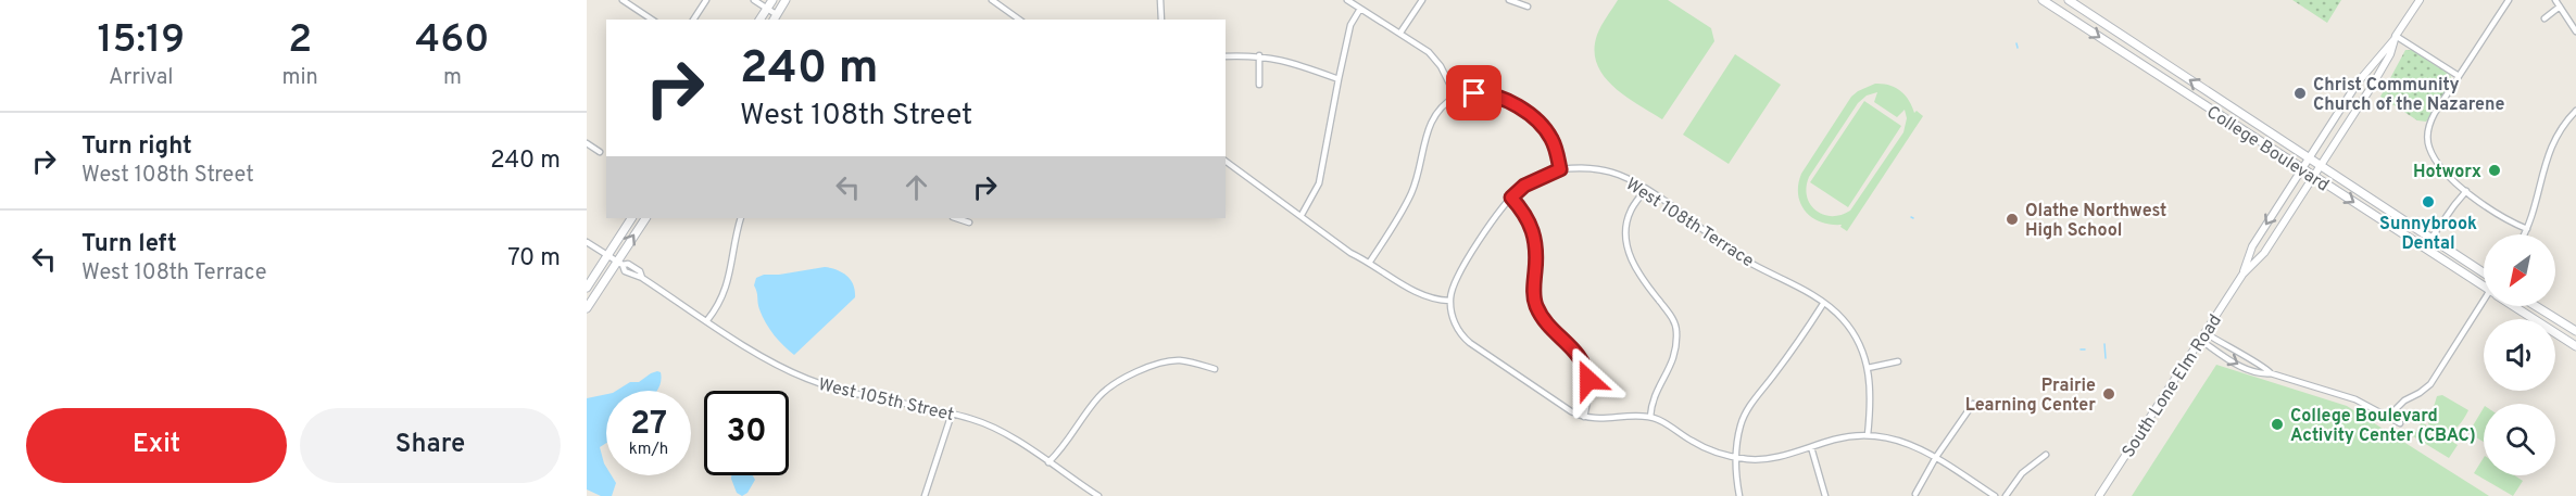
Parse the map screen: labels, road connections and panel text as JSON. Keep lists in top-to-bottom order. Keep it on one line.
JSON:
{"streets":{"main road":["College Boulevard"],"street":["West 108th Terrace","South Lone Elm Road","West 105th Street"]},"crossings":[["College Boulevard","South Lone Elm Road"]],"places":["Christ Community Church of the Nazarene","Hotworx","Sunnybrook Dental","Olathe Northwest High School","Prairie Learning Center","College Boulevard Activity Center (CBAC)"],"north":"bottom left","page":{"eta":["15:19","Arrival","2","min","460","m"],"turn":["240 m","West 108th Street"],"list":[{"name":"Turn right","note":"West 108th Street","value":"240 m"},{"name":"Turn left","note":"West 108th Terrace","value":"70 m"}],"speed":"27 km/h","limit":"30","buttons":["Exit","Share"]}}
